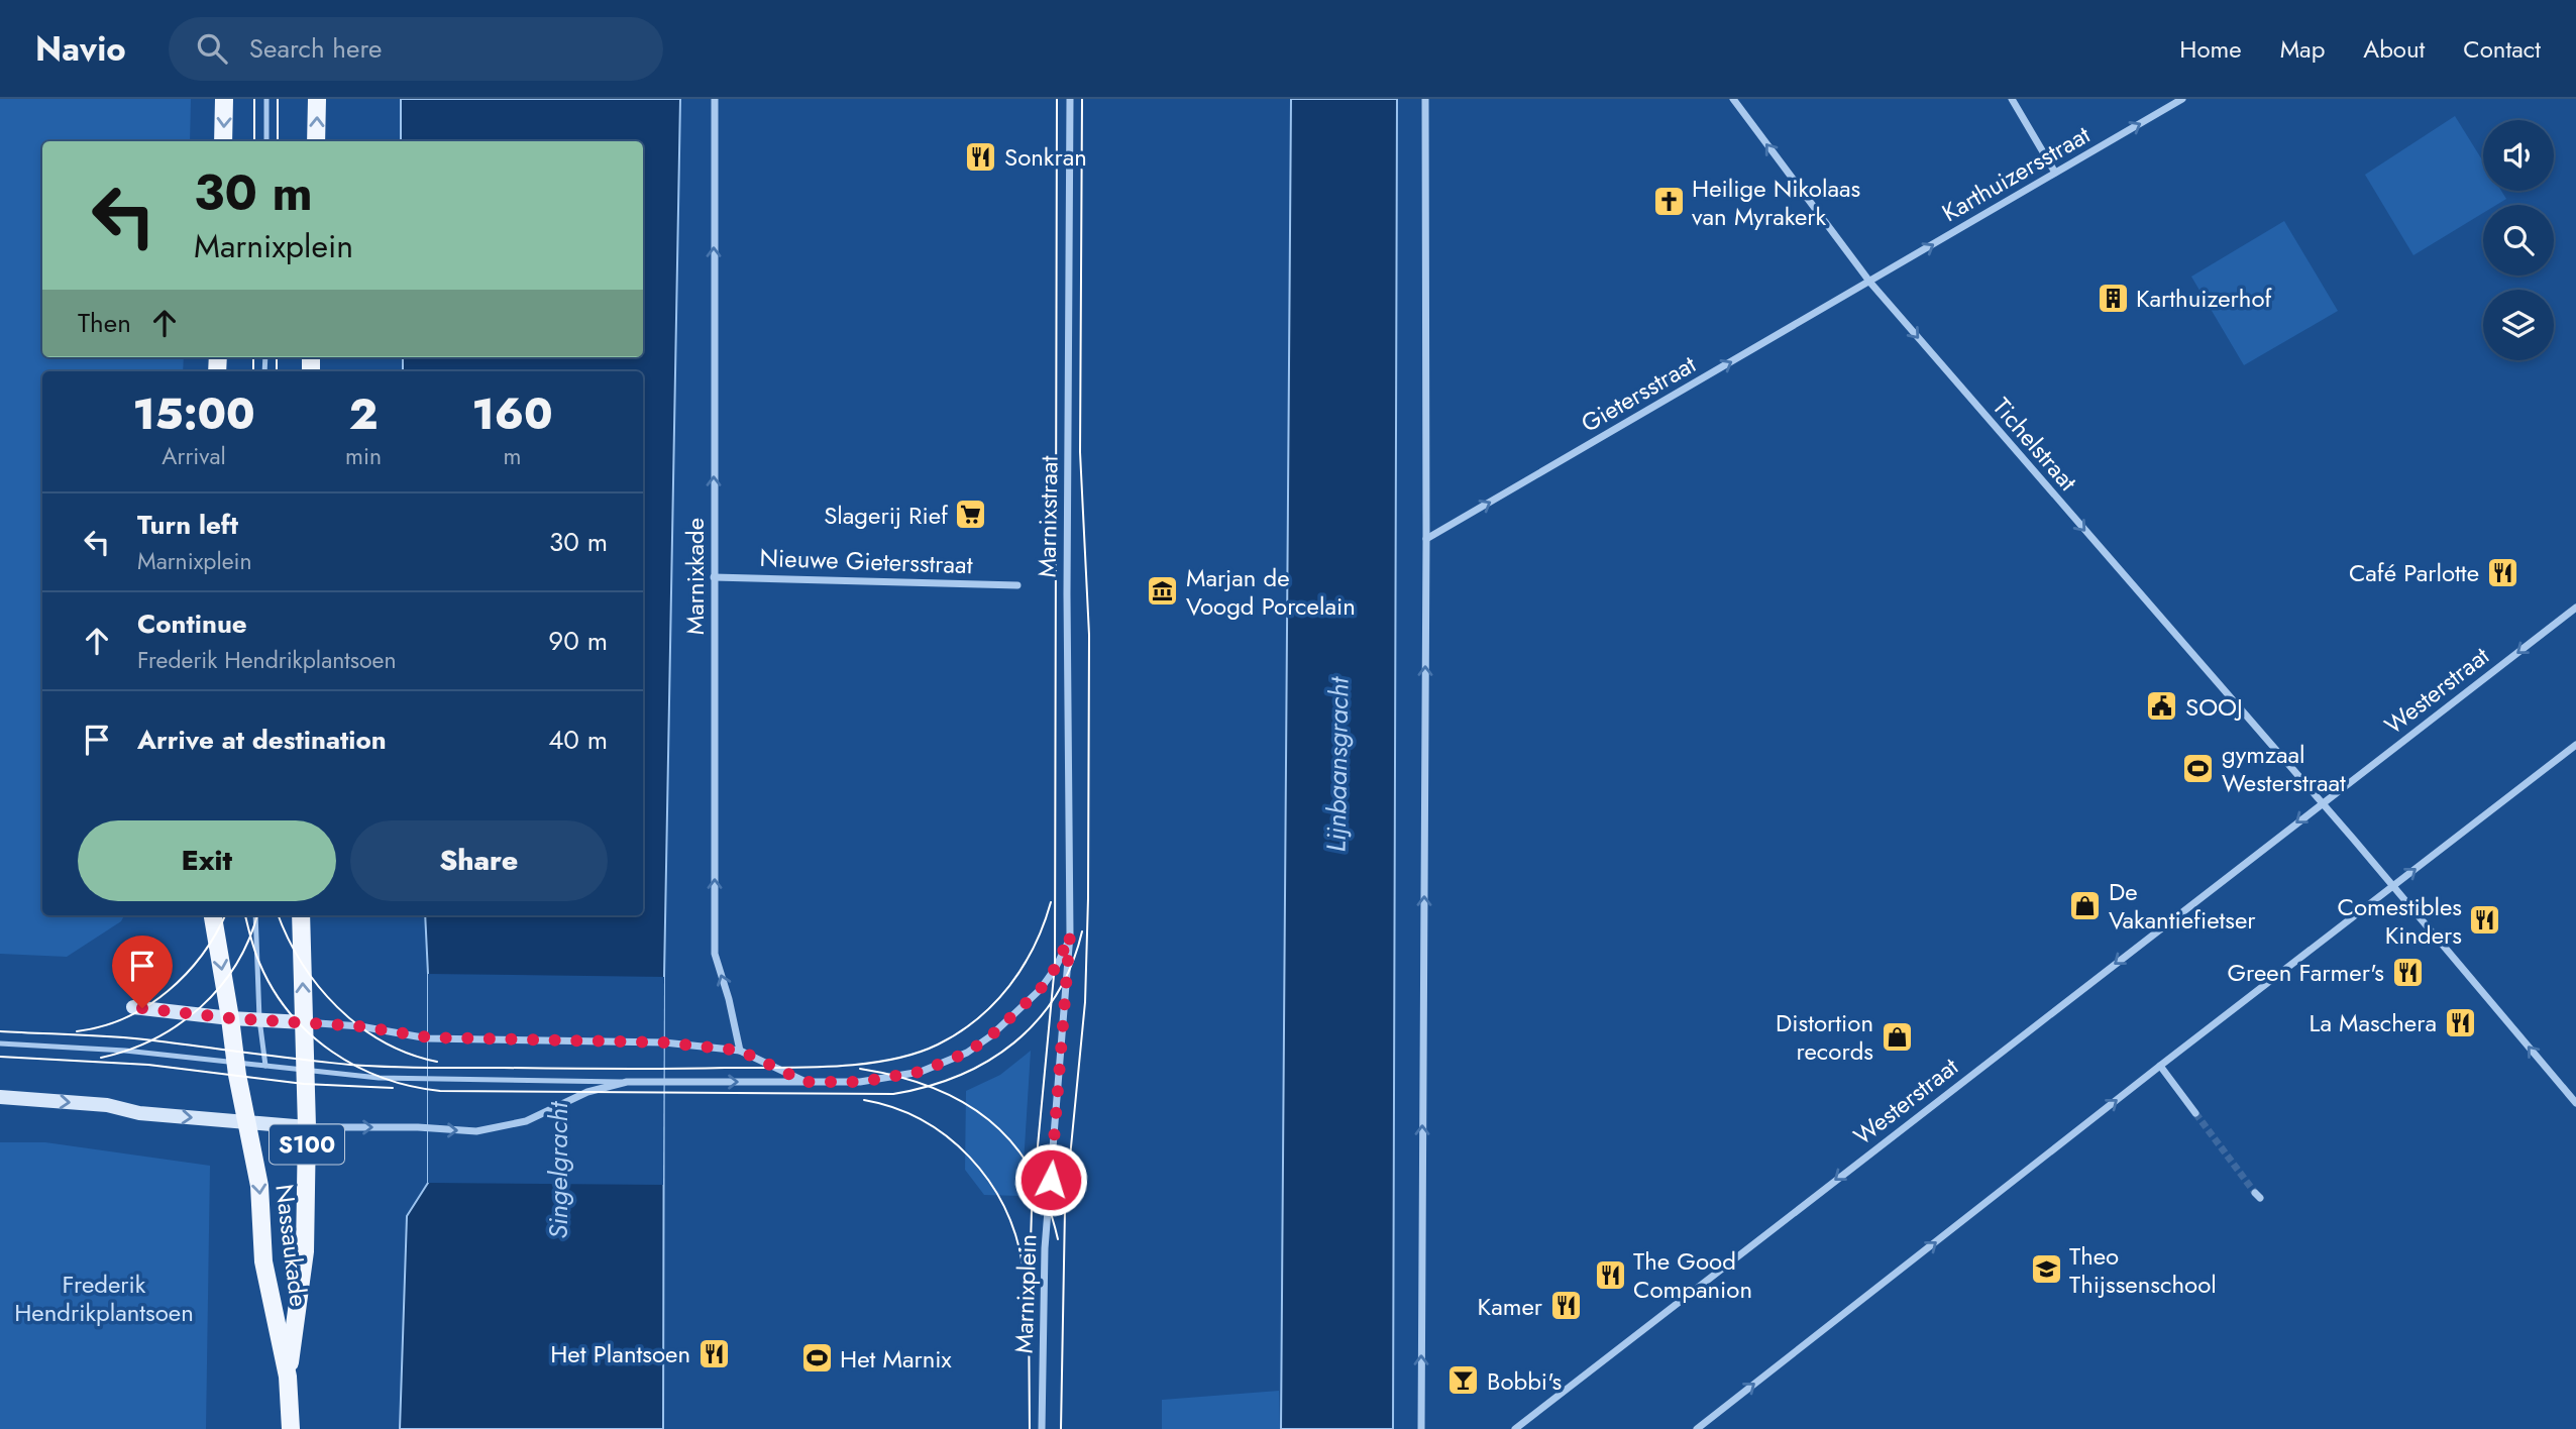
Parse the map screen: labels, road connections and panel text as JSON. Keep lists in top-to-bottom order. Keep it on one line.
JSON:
{"streets":{"main road":["S100","Nassaukade"],"street":["Karthuizersstraat","Gietersstraat","Tichelstraat","Marnixstraat","Nieuwe Gietersstraat","Marnixkade","Westerstraat","Marnixplein"]},"crossings":[["Karthuizersstraat","Gietersstraat"],["Karthuizersstraat","Tichelstraat"],["Gietersstraat","Tichelstraat"],["Tichelstraat","Westerstraat"],["Marnixstraat","Marnixplein"],["Nieuwe Gietersstraat","Marnixkade"]],"one_way":["Karthuizersstraat","Gietersstraat","Marnixkade","Westerstraat"],"water":["Lijnbaansgracht","Singelgracht"],"parks":["Frederik Hendrikplantsoen"],"places":{"restaurant":["Sonkran","Café Parlotte","Comestibles Kinders","Green Farmer's","La Maschera","The Good Companion","Kamer","Het Plantsoen"],"church":["Heilige Nikolaas van Myrakerk"],"building":["Karthuizerhof"],"supermarket":["Slagerij Rief"],"museum":["Marjan de Voogd Porcelain"],"public building":["SOOJ"],"sports":["gymzaal Westerstraat","Het Marnix"],"shop":["De Vakantiefietser","Distortion records"],"school or university":["Theo Thijssenschool"],"bar":["Bobbi's"]},"page":{"header":"Navio","search":"Search here","nav":["Home","Map","About","Contact"],"turn":["30 m","Marnixplein"],"then":"Then","eta":["15:00","Arrival","2","min","160","m"],"list":[{"name":"Turn left","note":"Marnixplein","value":"30 m"},{"name":"Continue","note":"Frederik Hendrikplantsoen","value":"90 m"},{"name":"Arrive at destination","value":"40 m"}],"buttons":["Exit","Share"]}}
